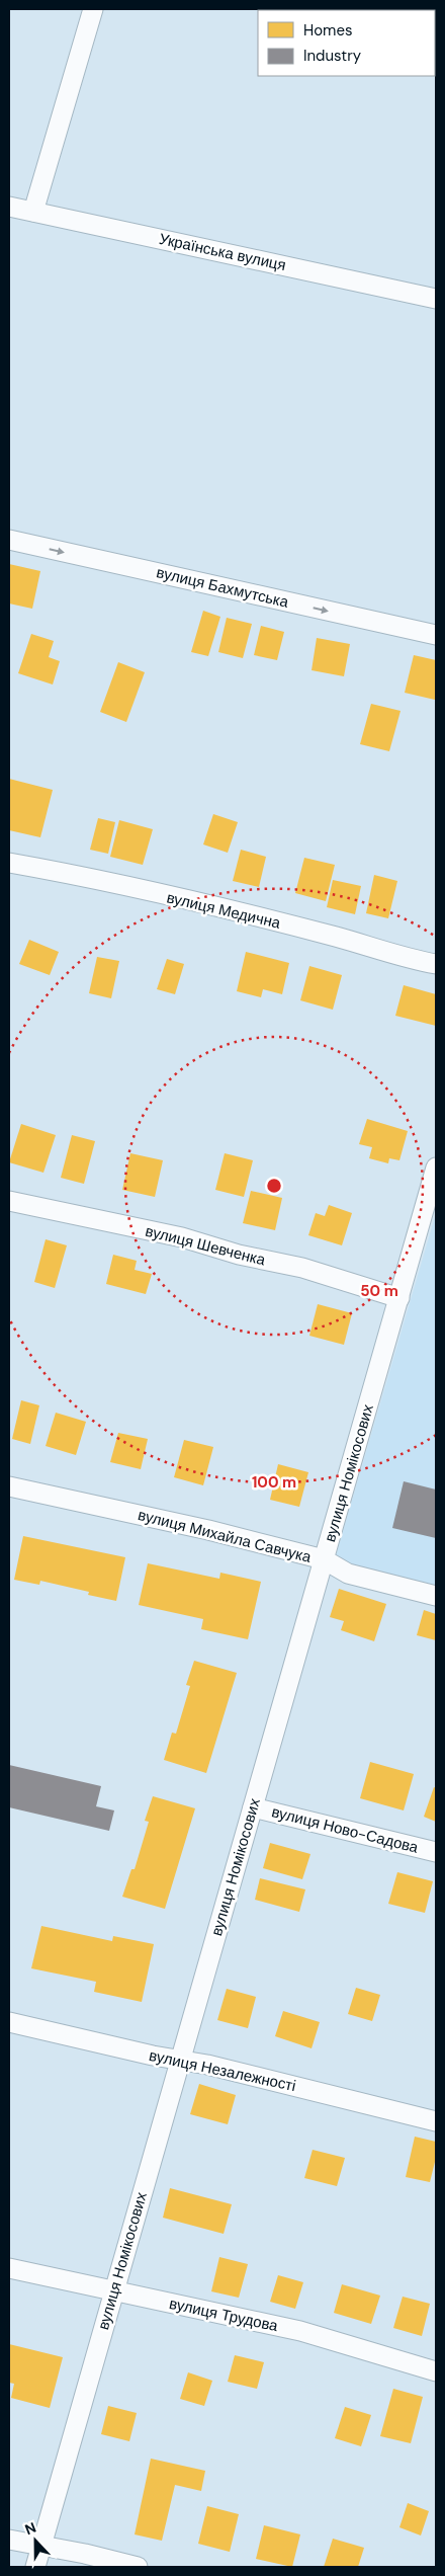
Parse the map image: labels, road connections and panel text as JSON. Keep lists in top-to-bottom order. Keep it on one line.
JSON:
{"streets":{"street":["Українська вулиця","вулиця Бахмутська","вулиця Медична","вулиця Шевченка","вулиця Номікосових","вулиця Михайла Савчука","вулиця Ново-Садова","вулиця Незалежності","вулиця Трудова"]},"crossings":[["вулиця Шевченка","вулиця Номікосових"],["вулиця Номікосових","вулиця Михайла Савчука"],["вулиця Номікосових","вулиця Ново-Садова"],["вулиця Номікосових","вулиця Незалежності"],["вулиця Номікосових","вулиця Трудова"]],"one_way":["вулиця Бахмутська"],"legend":["Homes","Industry"],"north":"top","rings":["50 m","100 m"]}
